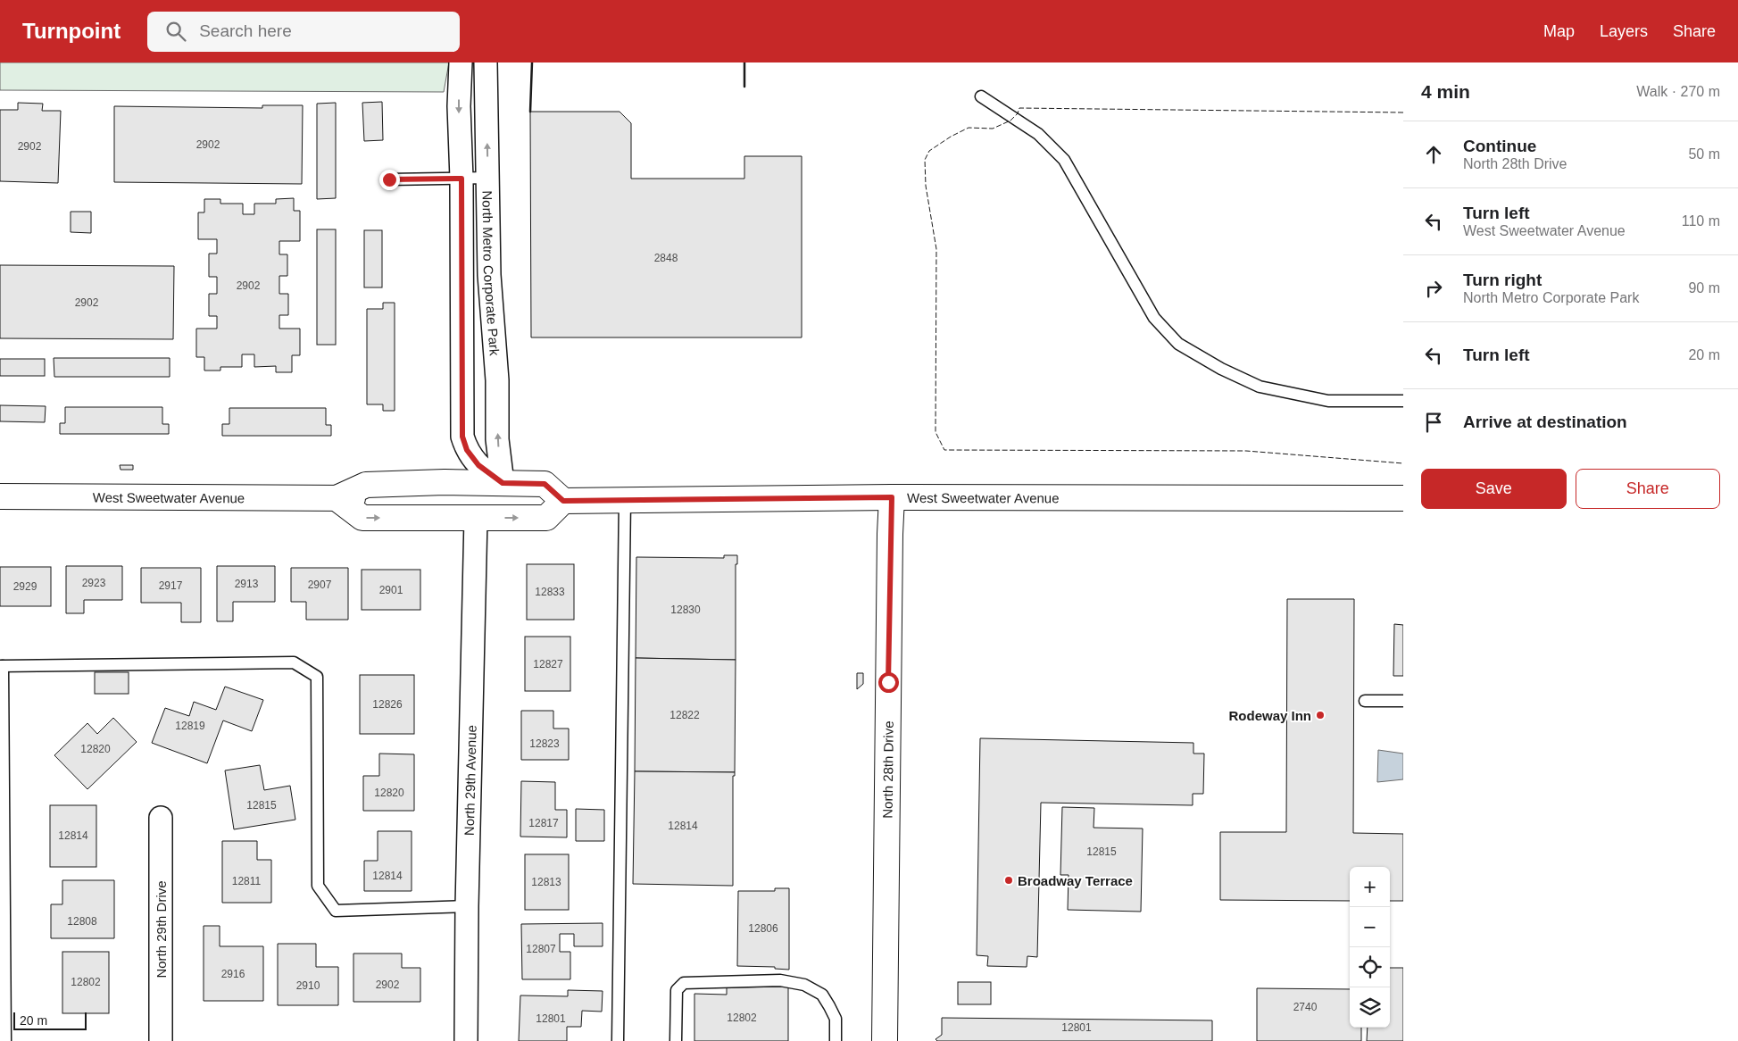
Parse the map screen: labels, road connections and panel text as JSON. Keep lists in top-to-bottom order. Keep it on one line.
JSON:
{"streets":{"street":["North Metro Corporate Park","West Sweetwater Avenue","North 28th Drive","North 29th Avenue","North 29th Drive"]},"crossings":[["North Metro Corporate Park","West Sweetwater Avenue"],["West Sweetwater Avenue","North 28th Drive"],["West Sweetwater Avenue","North 29th Avenue"]],"places":["Rodeway Inn","Broadway Terrace"],"house_numbers":["2902","2902","2848","2902","2902","2923","2913","2907","2917","2929","2901","12833","12830","12827","12826","12822","12819","12823","12820","12820","12815","12817","12814","12814","12815","12814","12811","12813","12808","12806","12807","2916","12802","2902","2910","2740","12802","12801","12801"],"scale_bar":"20 m","page":{"header":"Turnpoint","search":"Search here","nav":["Map","Layers","Share"],"heading":["4 min","Walk · 270 m"],"list":[["Continue","North 28th Drive","50 m"],["Turn left","West Sweetwater Avenue","110 m"],["Turn right","North Metro Corporate Park","90 m"],["Turn left","20 m"],"Arrive at destination"],"buttons":["Save","Share"],"map_buttons":["+","−"],"scale":"20 m"}}
